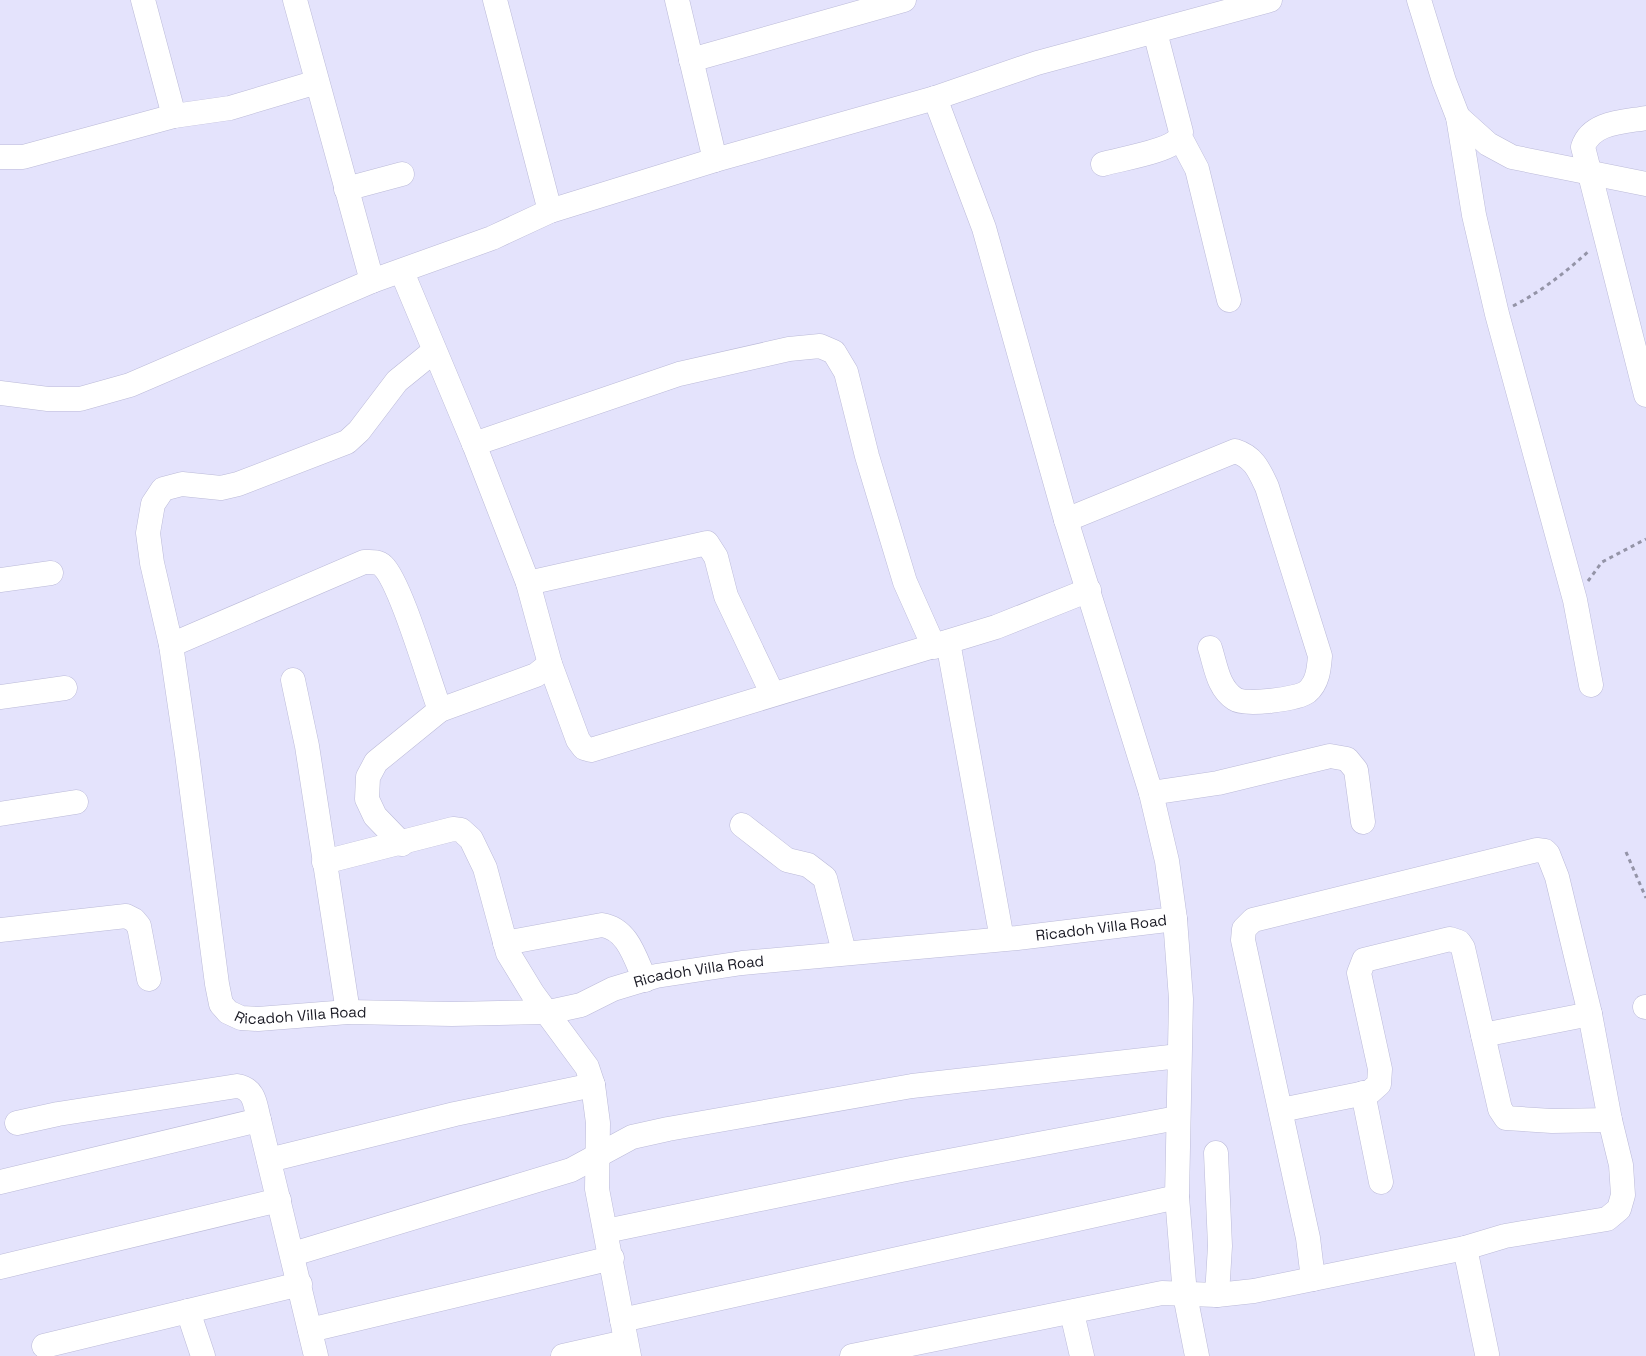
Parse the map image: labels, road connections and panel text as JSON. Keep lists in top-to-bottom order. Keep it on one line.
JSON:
{"streets":{"street":["Ricadoh Villa Road"]}}
